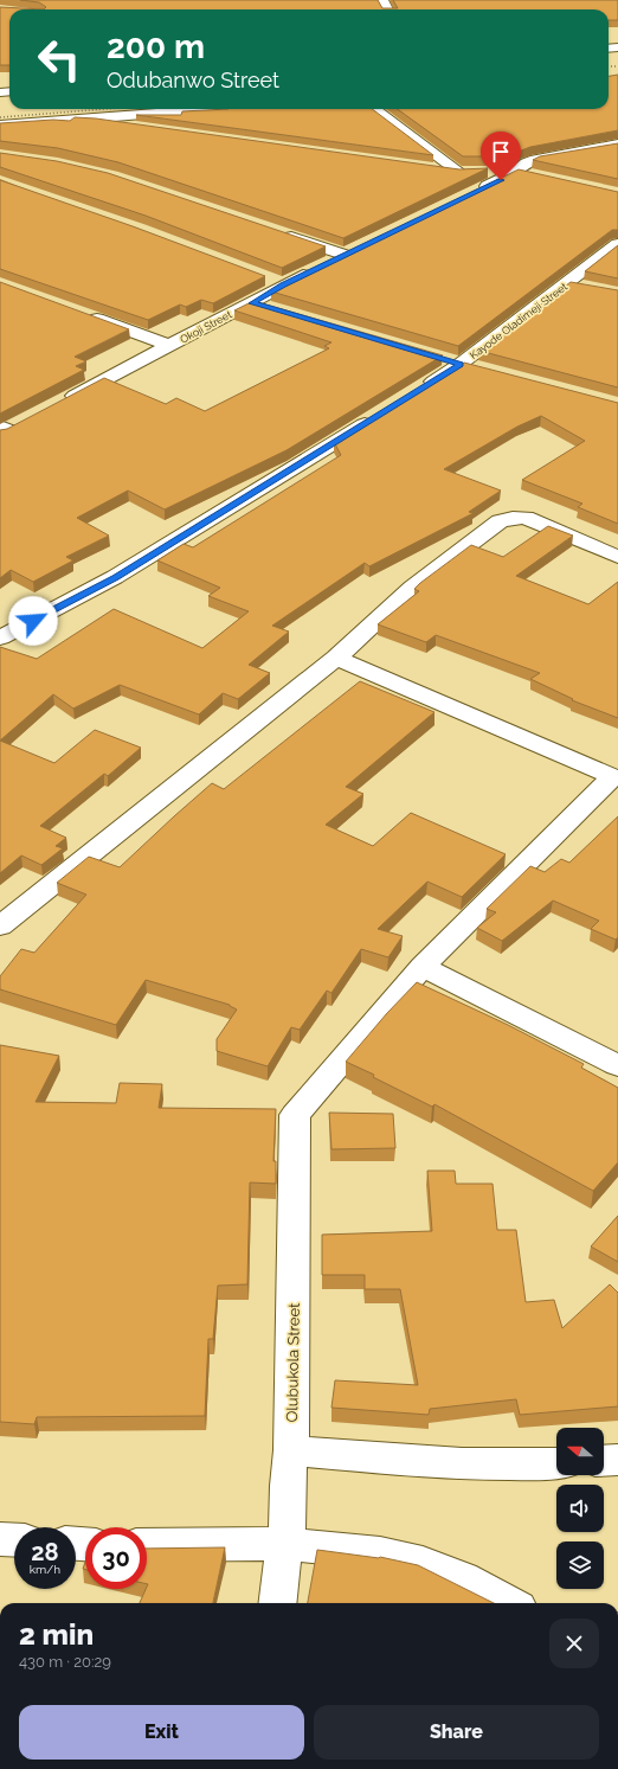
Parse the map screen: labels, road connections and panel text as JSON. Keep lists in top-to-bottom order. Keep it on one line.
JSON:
{"streets":{"street":["Kayode Oladimeji Street","Okoji Street","Olubukola Street"]},"north":"left","page":{"turn":["200 m","Odubanwo Street"],"speed":"28 km/h","limit":"30","heading":["2 min","430 m · 20:29"],"buttons":["Exit","Share"]}}
